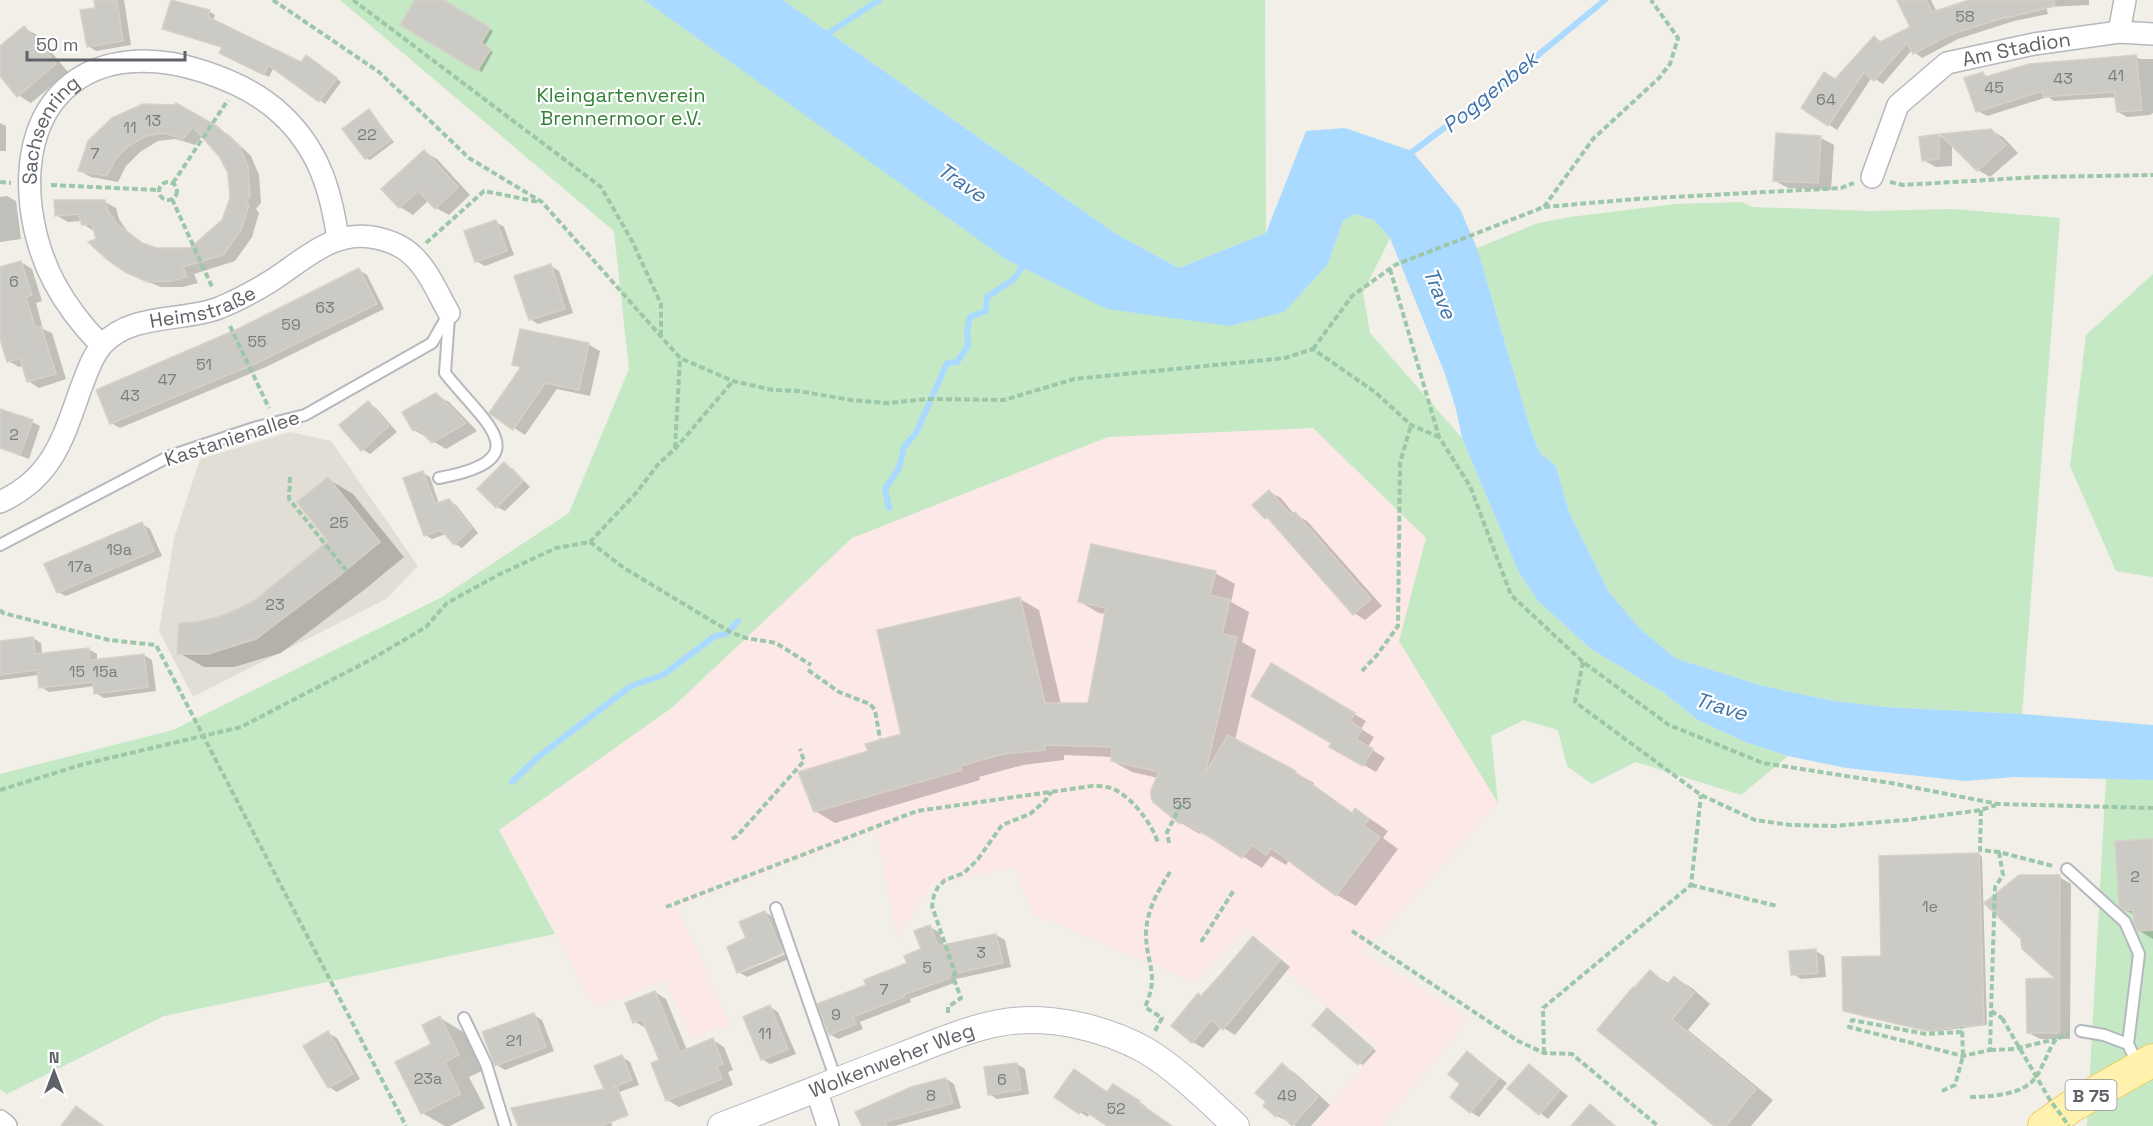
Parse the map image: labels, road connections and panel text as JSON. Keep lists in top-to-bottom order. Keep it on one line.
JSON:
{"streets":{"main road":["B 75"],"street":["Am Stadion","Sachsenring","Heimstraße","Wolkenweher Weg"],"lane":["Kastanienallee"]},"crossings":[["Sachsenring","Heimstraße"],["Heimstraße","Kastanienallee"]],"water":["Poggenbek","Trave"],"parks":["Kleingartenverein Brennermoor e.V."],"house_numbers":["58","41","43","45","64","13","11","22","7","6","63","59","55","51","47","43","2","25","19a","17a","23","15","15a","55","2","1e","3","5","7","9","11","21","23a","6","8","49","52"],"scale_bar":"50 m","north":"top"}
